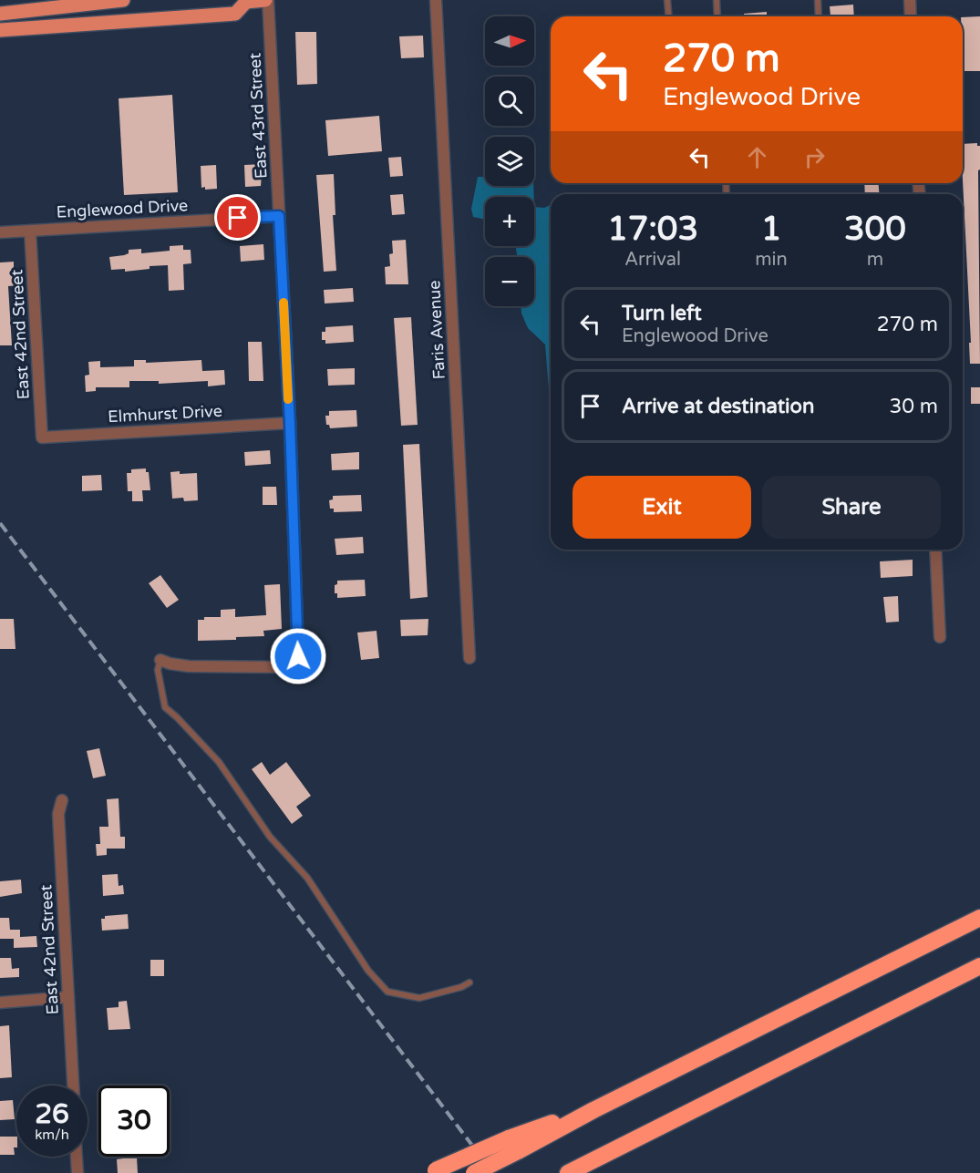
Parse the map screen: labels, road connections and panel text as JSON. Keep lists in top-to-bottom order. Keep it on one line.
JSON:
{"streets":{"street":["East 43rd Street","Englewood Drive","Faris Avenue","East 42nd Street","Elmhurst Drive"]},"crossings":[["East 43rd Street","Englewood Drive"],["East 43rd Street","Elmhurst Drive"],["Englewood Drive","East 42nd Street"],["East 42nd Street","Elmhurst Drive"]],"north":"right","page":{"map_buttons":["+","−"],"turn":["270 m","Englewood Drive"],"eta":["17:03","Arrival","1","min","300","m"],"list":[{"name":"Turn left","note":"Englewood Drive","value":"270 m"},{"name":"Arrive at destination","value":"30 m"}],"buttons":["Exit","Share"],"speed":"26 km/h","limit":"30"}}
